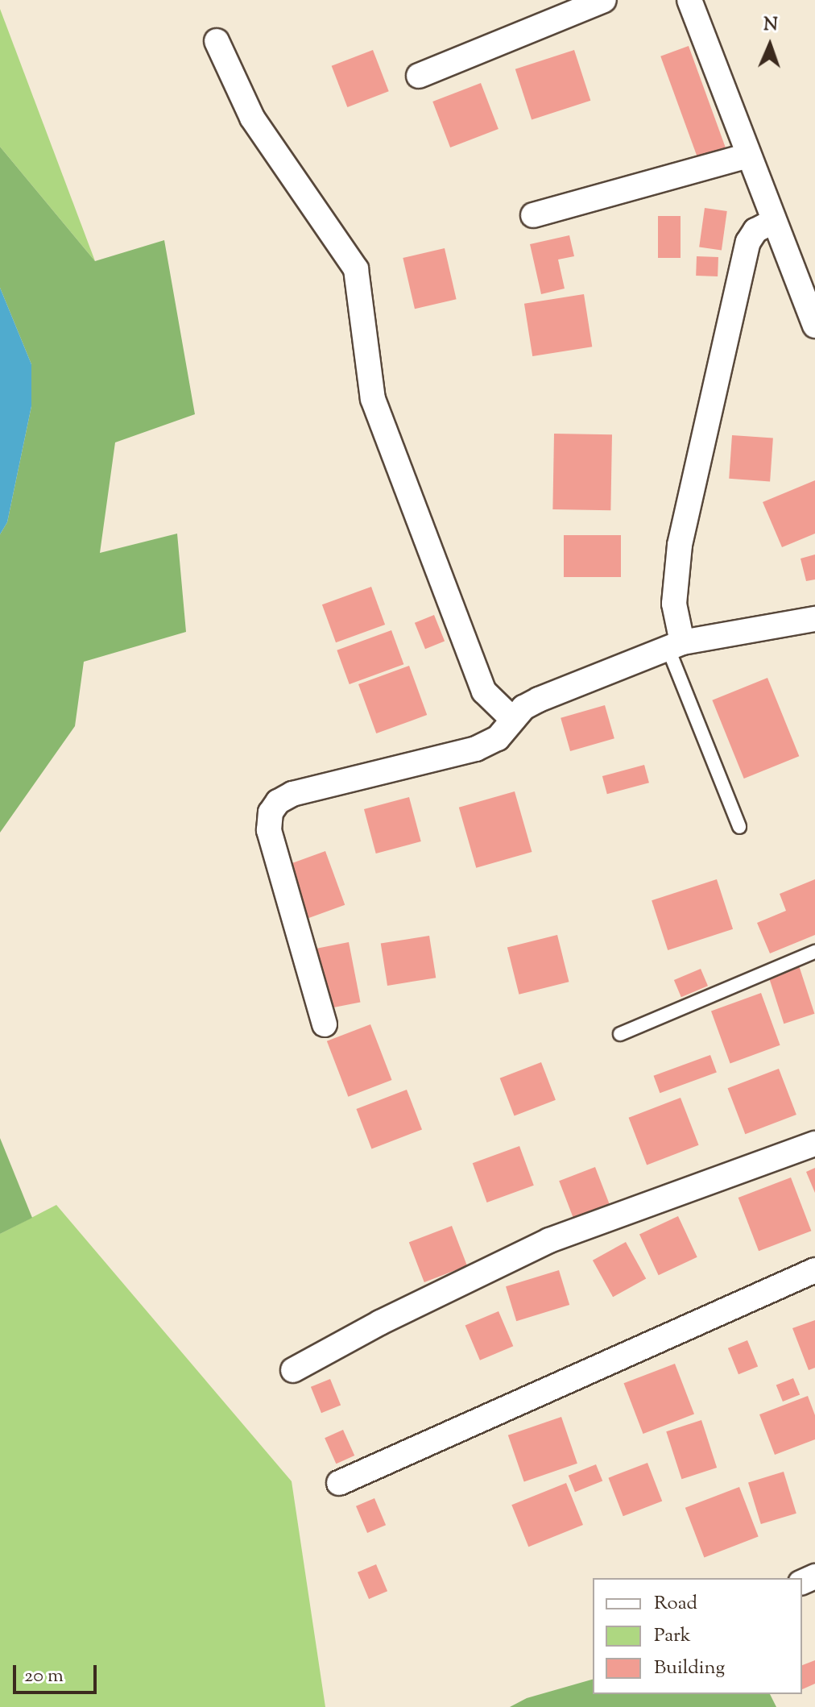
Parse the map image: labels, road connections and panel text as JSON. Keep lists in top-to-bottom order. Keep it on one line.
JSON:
{"legend":["Road","Park","Building"],"scale_bar":"20 m","north":"top"}
